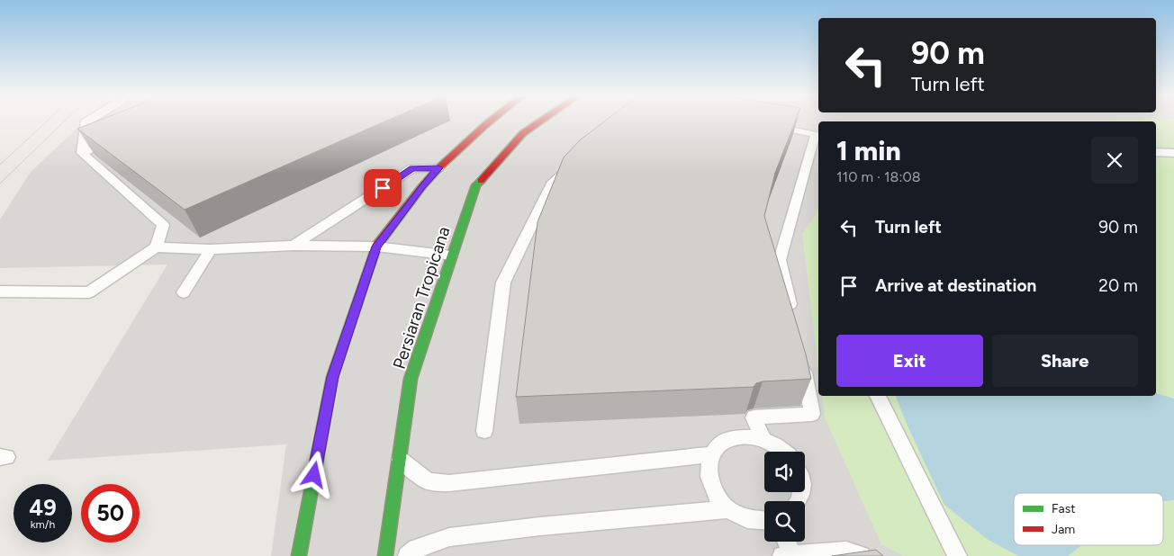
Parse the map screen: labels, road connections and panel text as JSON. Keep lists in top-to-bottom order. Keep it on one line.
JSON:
{"streets":{"main road":["Persiaran Tropicana"]},"legend":["Fast","Jam"],"page":{"turn":["90 m","Turn left"],"heading":["1 min","110 m · 18:08"],"list":[{"name":"Turn left","value":"90 m"},{"name":"Arrive at destination","value":"20 m"}],"buttons":["Exit","Share"],"speed":"49 km/h","limit":"50"}}
